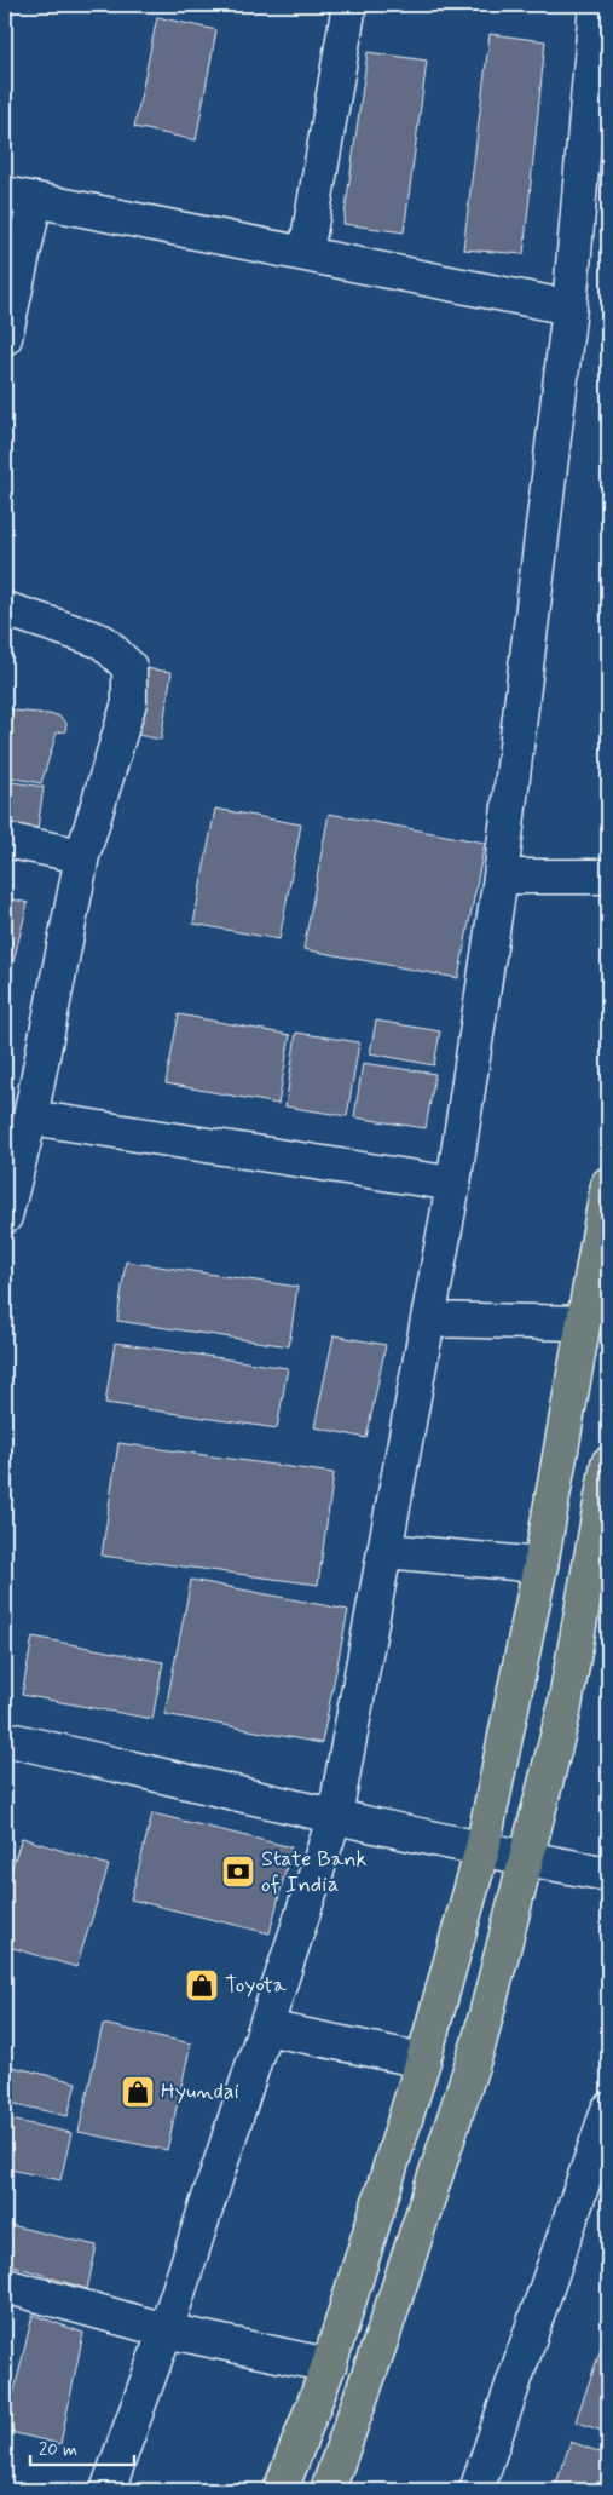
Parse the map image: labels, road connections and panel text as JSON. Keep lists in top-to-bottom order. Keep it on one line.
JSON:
{"places":{"bank":["State Bank of India"],"shop":["Toyota","Hyundai"]},"scale_bar":"20 m"}
